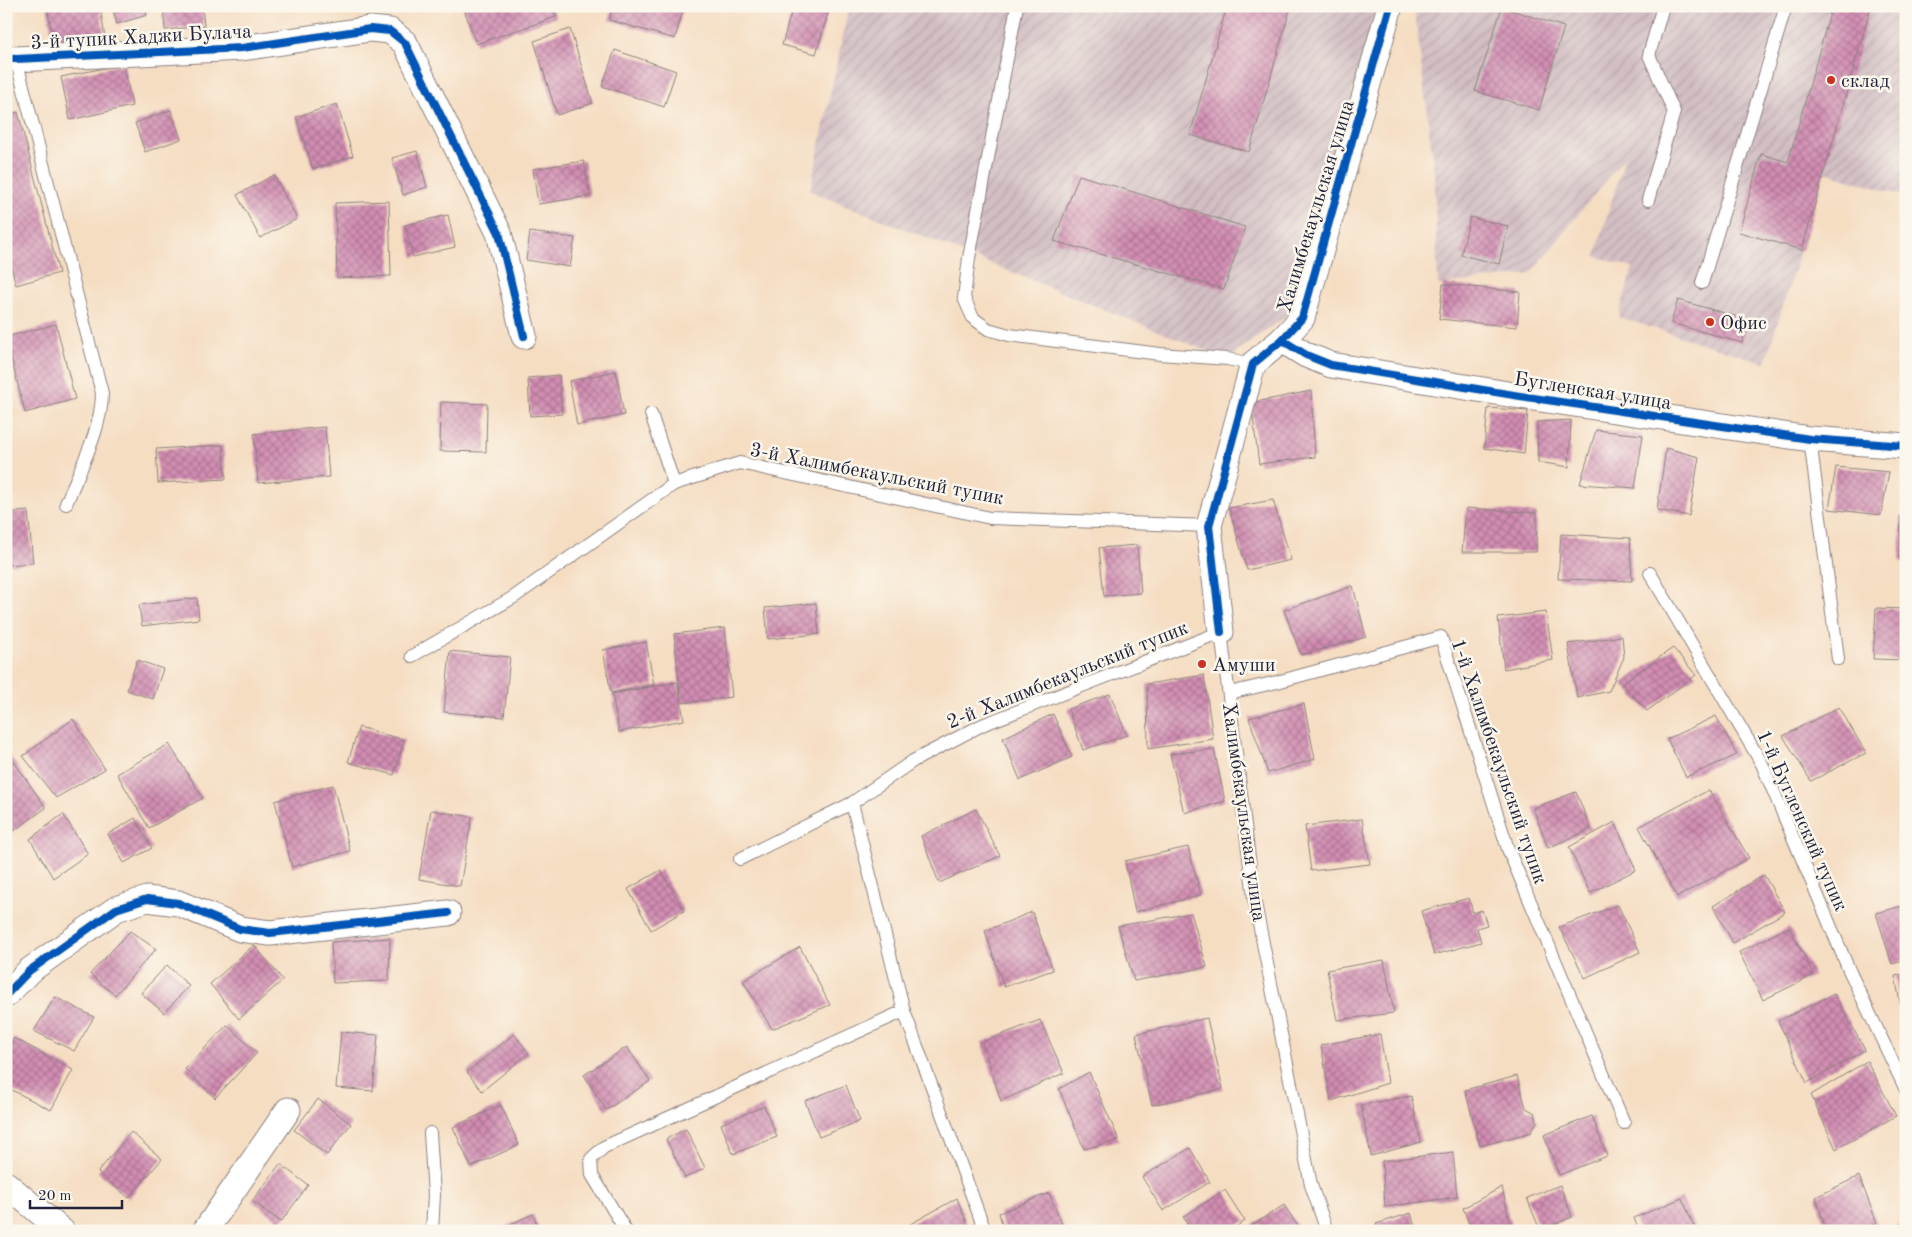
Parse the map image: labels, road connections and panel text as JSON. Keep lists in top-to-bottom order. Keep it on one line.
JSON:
{"streets":{"street":["3-й тупик Хаджи Булача","Халимбекаульская улица","Бугленская улица"],"lane":["3-й Халимбекаульский тупик","2-й Халимбекаульский тупик","1-й Халимбекаульский тупик","1-й Бугленский тупик"]},"crossings":[["Халимбекаульская улица","Бугленская улица"],["Халимбекаульская улица","3-й Халимбекаульский тупик"],["Халимбекаульская улица","2-й Халимбекаульский тупик"],["Халимбекаульская улица","1-й Халимбекаульский тупик"]],"places":["склад","Офис","Амуши"],"scale_bar":"20 m"}
